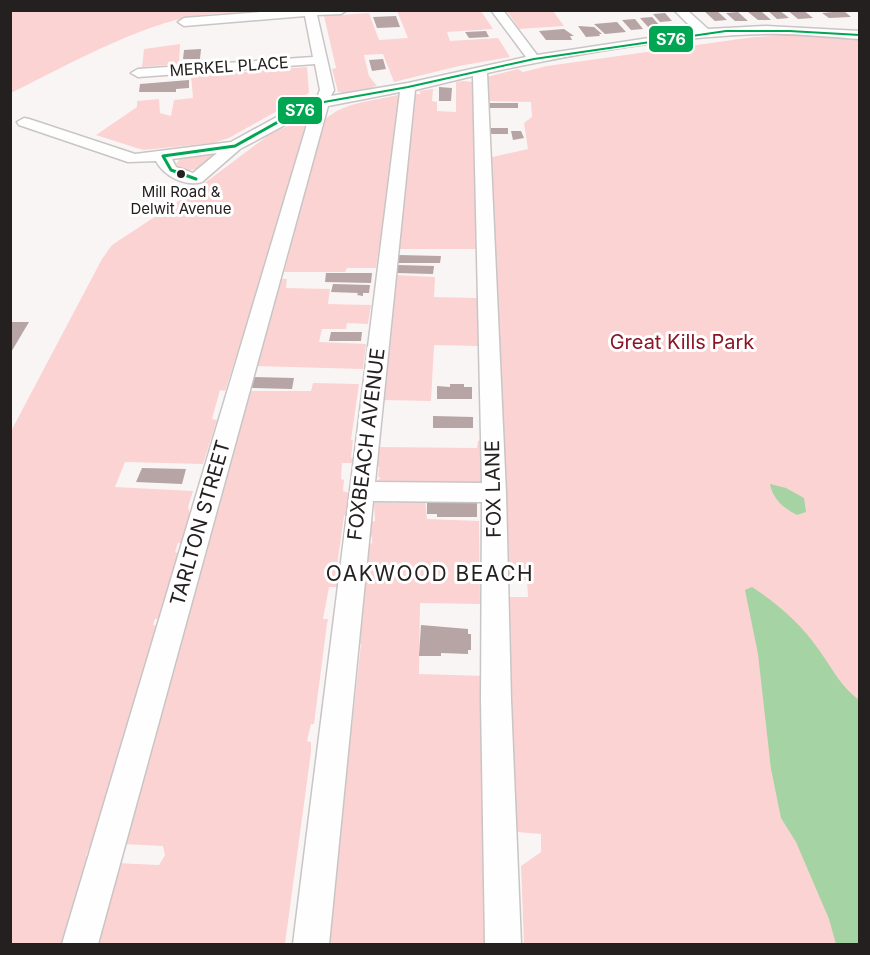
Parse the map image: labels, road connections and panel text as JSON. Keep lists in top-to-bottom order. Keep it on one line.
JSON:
{"streets":{"street":["MERKEL PLACE","FOXBEACH AVENUE","FOX LANE","TARLTON STREET"]},"districts":["OAKWOOD BEACH"],"parks":["Great Kills Park"],"places":["Mill Road & Delwit Avenue"],"lines":["transit line S76"]}
